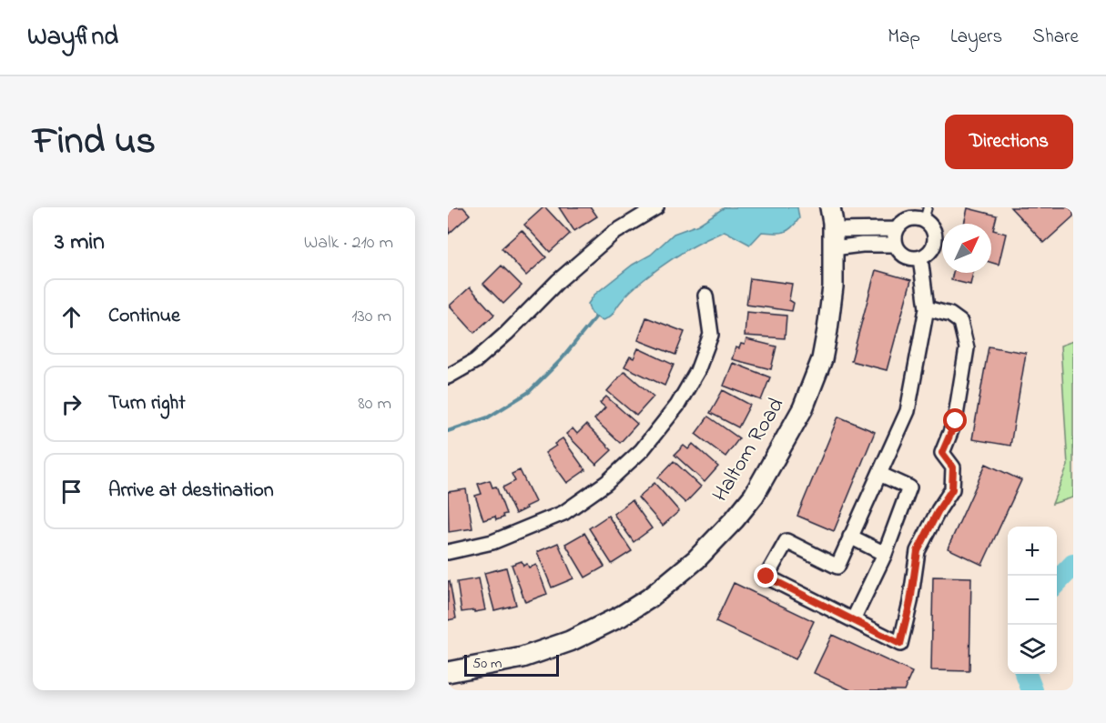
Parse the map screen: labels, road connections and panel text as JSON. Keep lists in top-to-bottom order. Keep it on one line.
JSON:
{"streets":{"main road":["Haltom Road"]},"scale_bar":"50 m","north":"top right","page":{"header":"Wayfind","nav":["Map","Layers","Share"],"title":"Find us","buttons":"Directions","heading":["3 min","Walk · 210 m"],"list":[["Continue","130 m"],["Turn right","80 m"],"Arrive at destination"],"map_buttons":["+","−"],"scale":"50 m"}}
